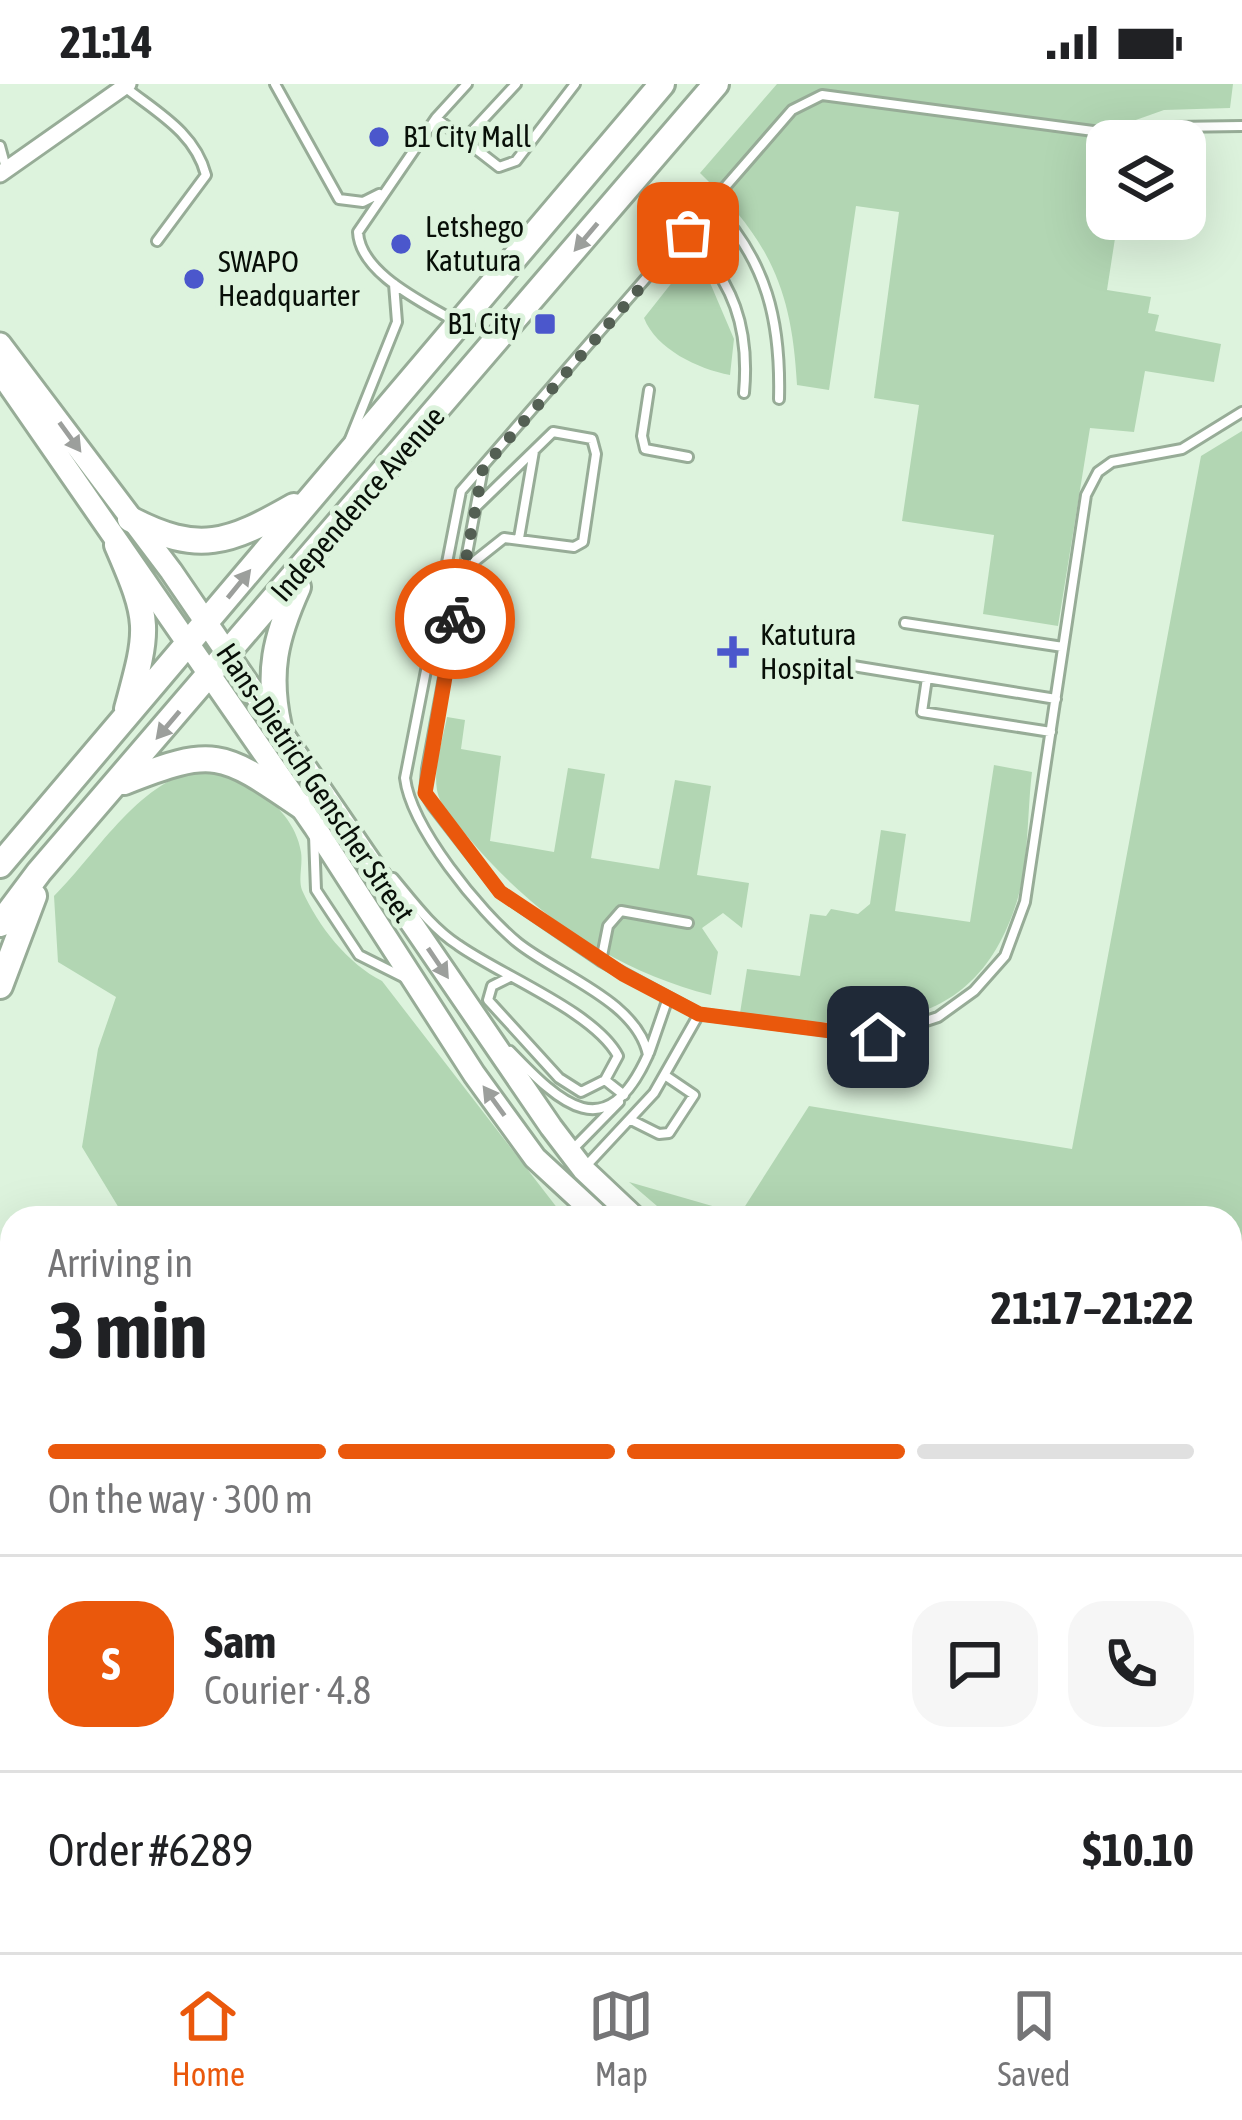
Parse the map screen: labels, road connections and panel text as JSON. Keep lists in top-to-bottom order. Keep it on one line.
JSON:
{"streets":{"main road":["Independence Avenue"],"street":["Hans-Dietrich Genscher Street"]},"crossings":[["Independence Avenue","Hans-Dietrich Genscher Street"]],"places":{"other":["B1 City Mall","Letshego Katutura","SWAPO Headquarter"],"transit":["B1 City"],"health":["Katutura Hospital"]},"page":{"status":"21:14","heading":["3 min","Arriving in","21:17–21:22"],"panel":["Sam","Courier · 4.8","Order #6289","$10.10"],"bar":"On the way · 300 m","round":"S","tabs":["Home","Map","Saved"]}}
